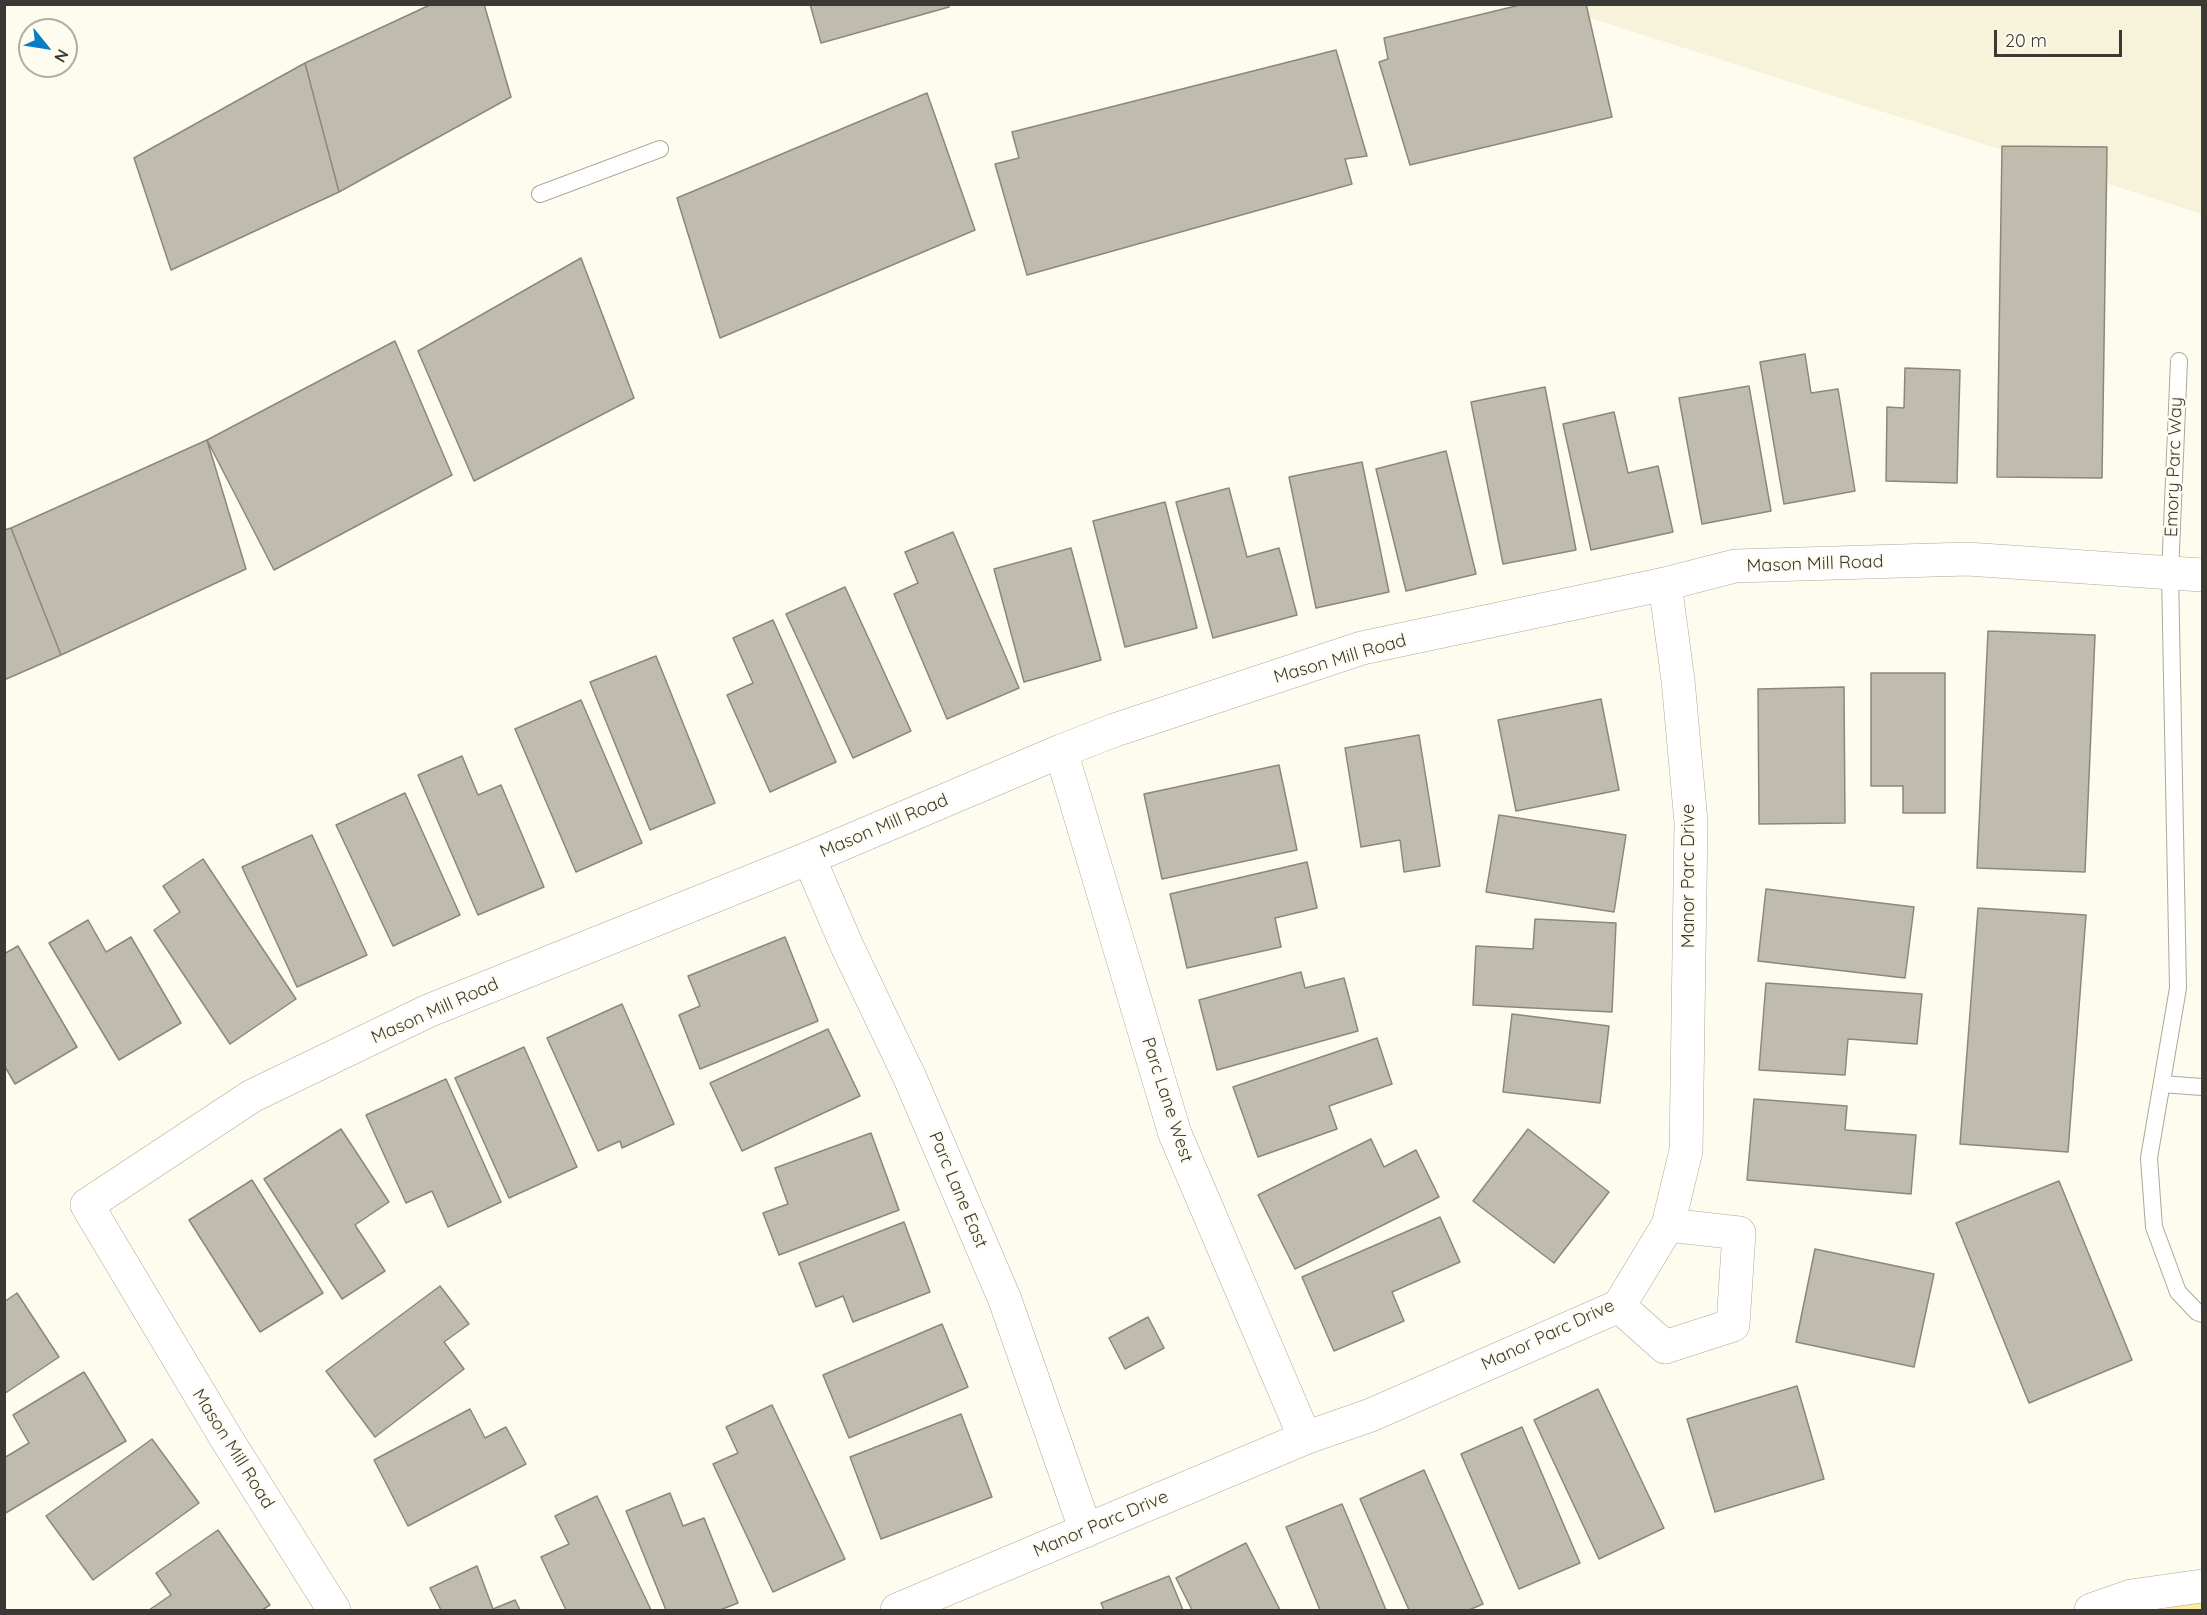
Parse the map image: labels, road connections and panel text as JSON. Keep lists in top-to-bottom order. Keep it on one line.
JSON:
{"streets":{"street":["Mason Mill Road","Manor Parc Drive","Parc Lane West","Parc Lane East"],"lane":["Emory Parc Way"]},"crossings":[["Emory Parc Way","Mason Mill Road"],["Mason Mill Road","Manor Parc Drive"],["Mason Mill Road","Parc Lane West"],["Mason Mill Road","Parc Lane East"],["Manor Parc Drive","Parc Lane West"],["Manor Parc Drive","Parc Lane East"]],"scale_bar":"20 m","north":"bottom right"}
